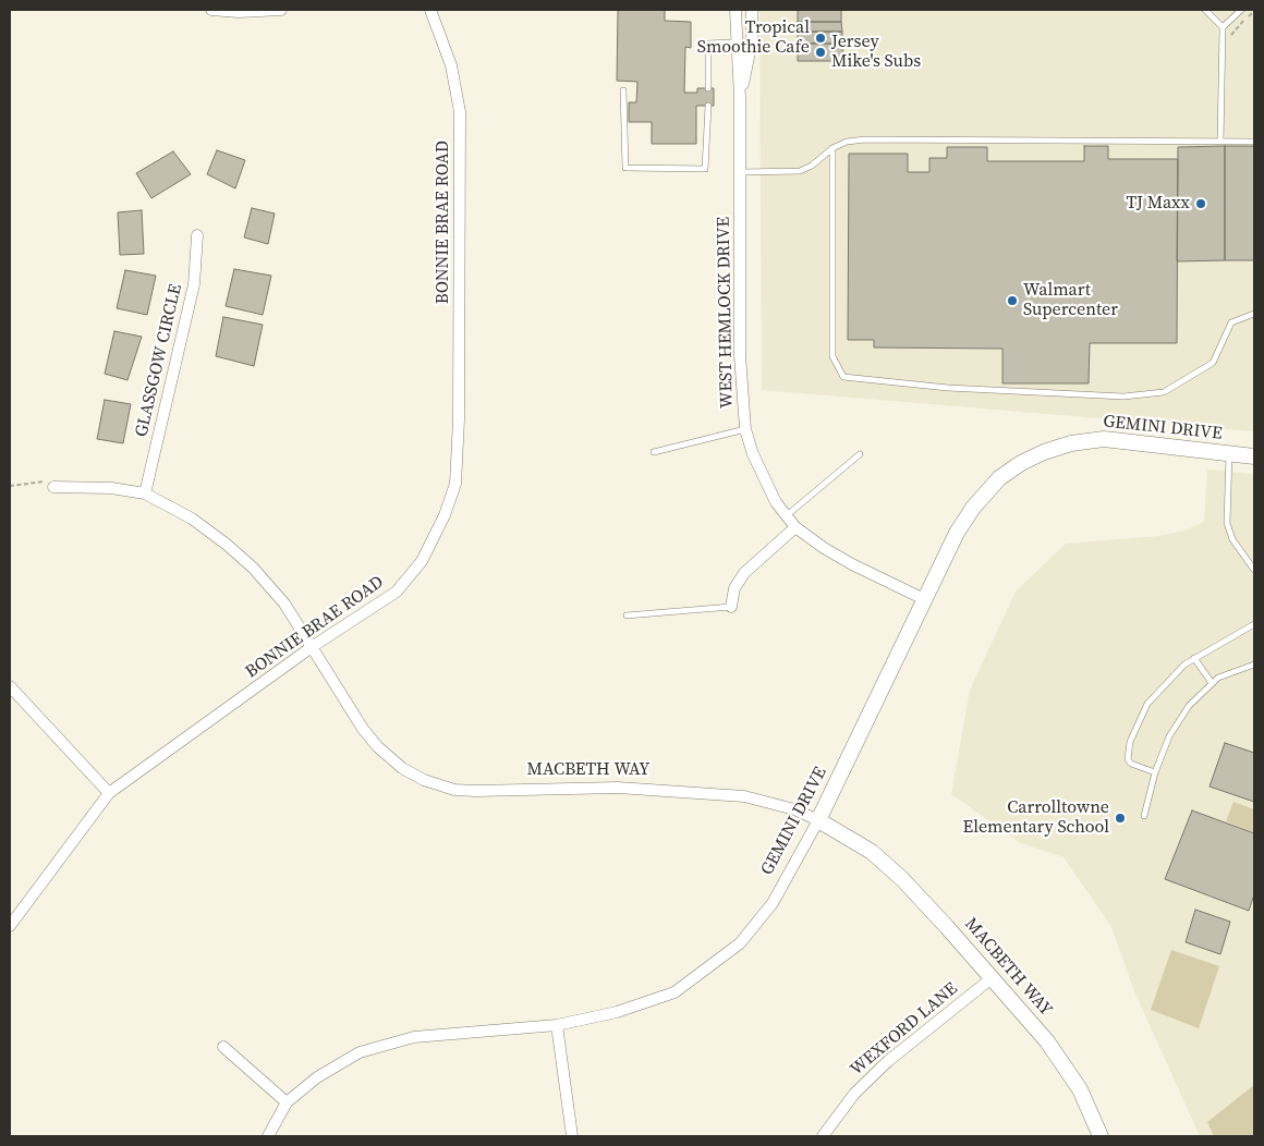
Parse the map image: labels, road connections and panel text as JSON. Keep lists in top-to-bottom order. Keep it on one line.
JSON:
{"streets":{"street":["BONNIE BRAE ROAD","WEST HEMLOCK DRIVE","GLASSGOW CIRCLE","GEMINI DRIVE","MACBETH WAY","WEXFORD LANE"]},"crossings":[["BONNIE BRAE ROAD","MACBETH WAY"],["WEST HEMLOCK DRIVE","GEMINI DRIVE"],["GLASSGOW CIRCLE","MACBETH WAY"],["GEMINI DRIVE","MACBETH WAY"],["MACBETH WAY","WEXFORD LANE"]],"places":["Tropical Smoothie Cafe","Jersey Mike's Subs","TJ Maxx","Walmart Supercenter","Carrolltowne Elementary School"]}
